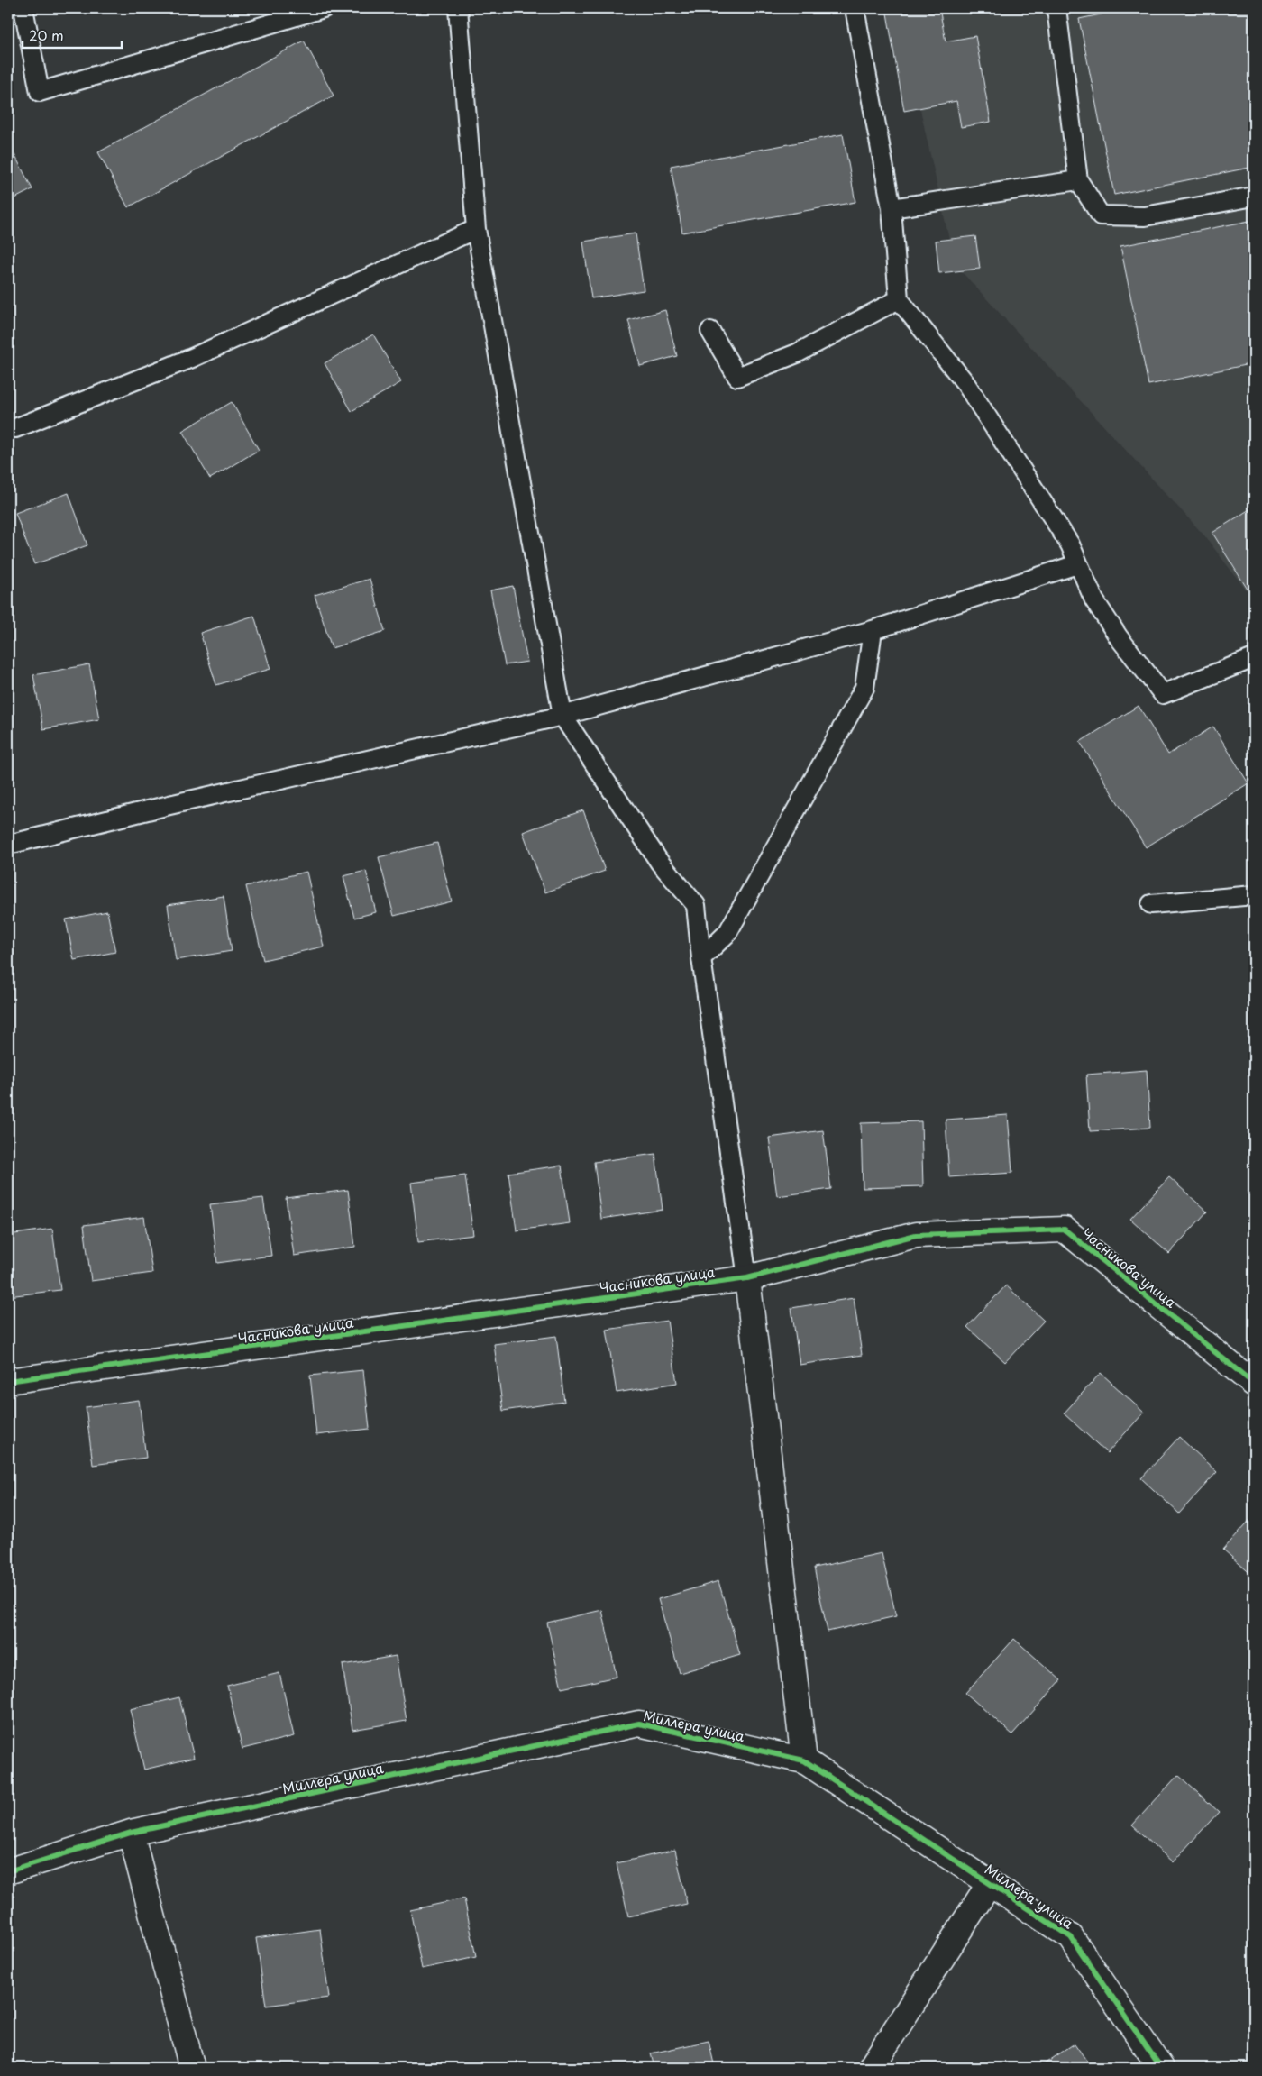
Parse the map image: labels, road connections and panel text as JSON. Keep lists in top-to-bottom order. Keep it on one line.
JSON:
{"streets":{"street":["Часникова улица","Миллера улица"]},"scale_bar":"20 m"}
